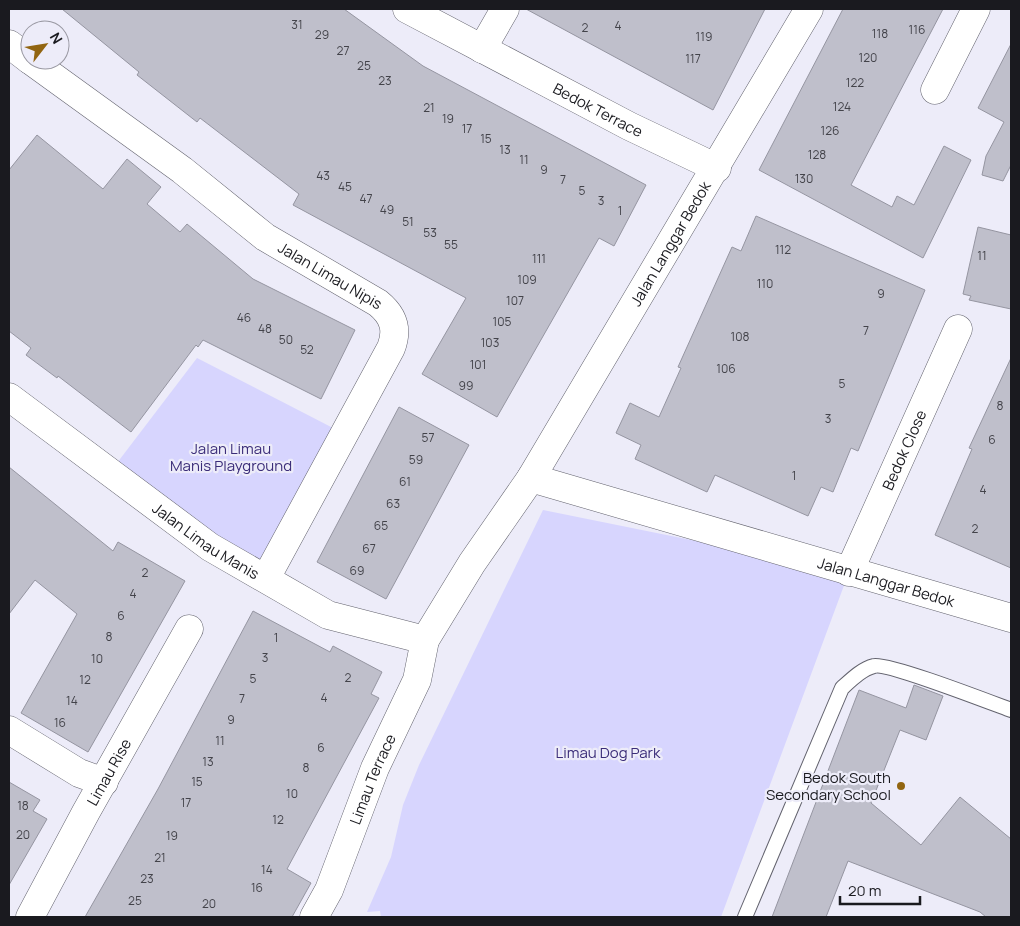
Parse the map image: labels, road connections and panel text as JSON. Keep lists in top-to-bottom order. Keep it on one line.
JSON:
{"streets":{"street":["Bedok Terrace","Jalan Langgar Bedok","Jalan Limau Nipis","Bedok Close","Jalan Limau Manis","Limau Rise","Limau Terrace"]},"crossings":[["Bedok Terrace","Jalan Langgar Bedok"],["Jalan Langgar Bedok","Bedok Close"],["Jalan Langgar Bedok","Jalan Limau Manis"],["Jalan Langgar Bedok","Limau Terrace"],["Jalan Limau Nipis","Jalan Limau Manis"],["Jalan Limau Manis","Limau Terrace"]],"parks":["Jalan Limau Manis Playground","Limau Dog Park"],"places":["Bedok South Secondary School"],"house_numbers":["31","4","2","116","118","29","119","27","120","117","25","23","122","124","21","19","17","126","15","13","128","11","9","43","130","7","45","5","47","3","49","1","51","53","55","112","11","111","109","110","9","107","46","105","48","7","108","50","103","52","101","106","5","99","8","3","57","6","59","1","61","4","63","65","2","67","69","2","4","6","8","1","3","10","2","5","12","4","7","14","9","16","11","6","13","8","15","10","17","18","12","20","19","21","14","23","16","25","20"],"scale_bar":"20 m","north":"top right"}
